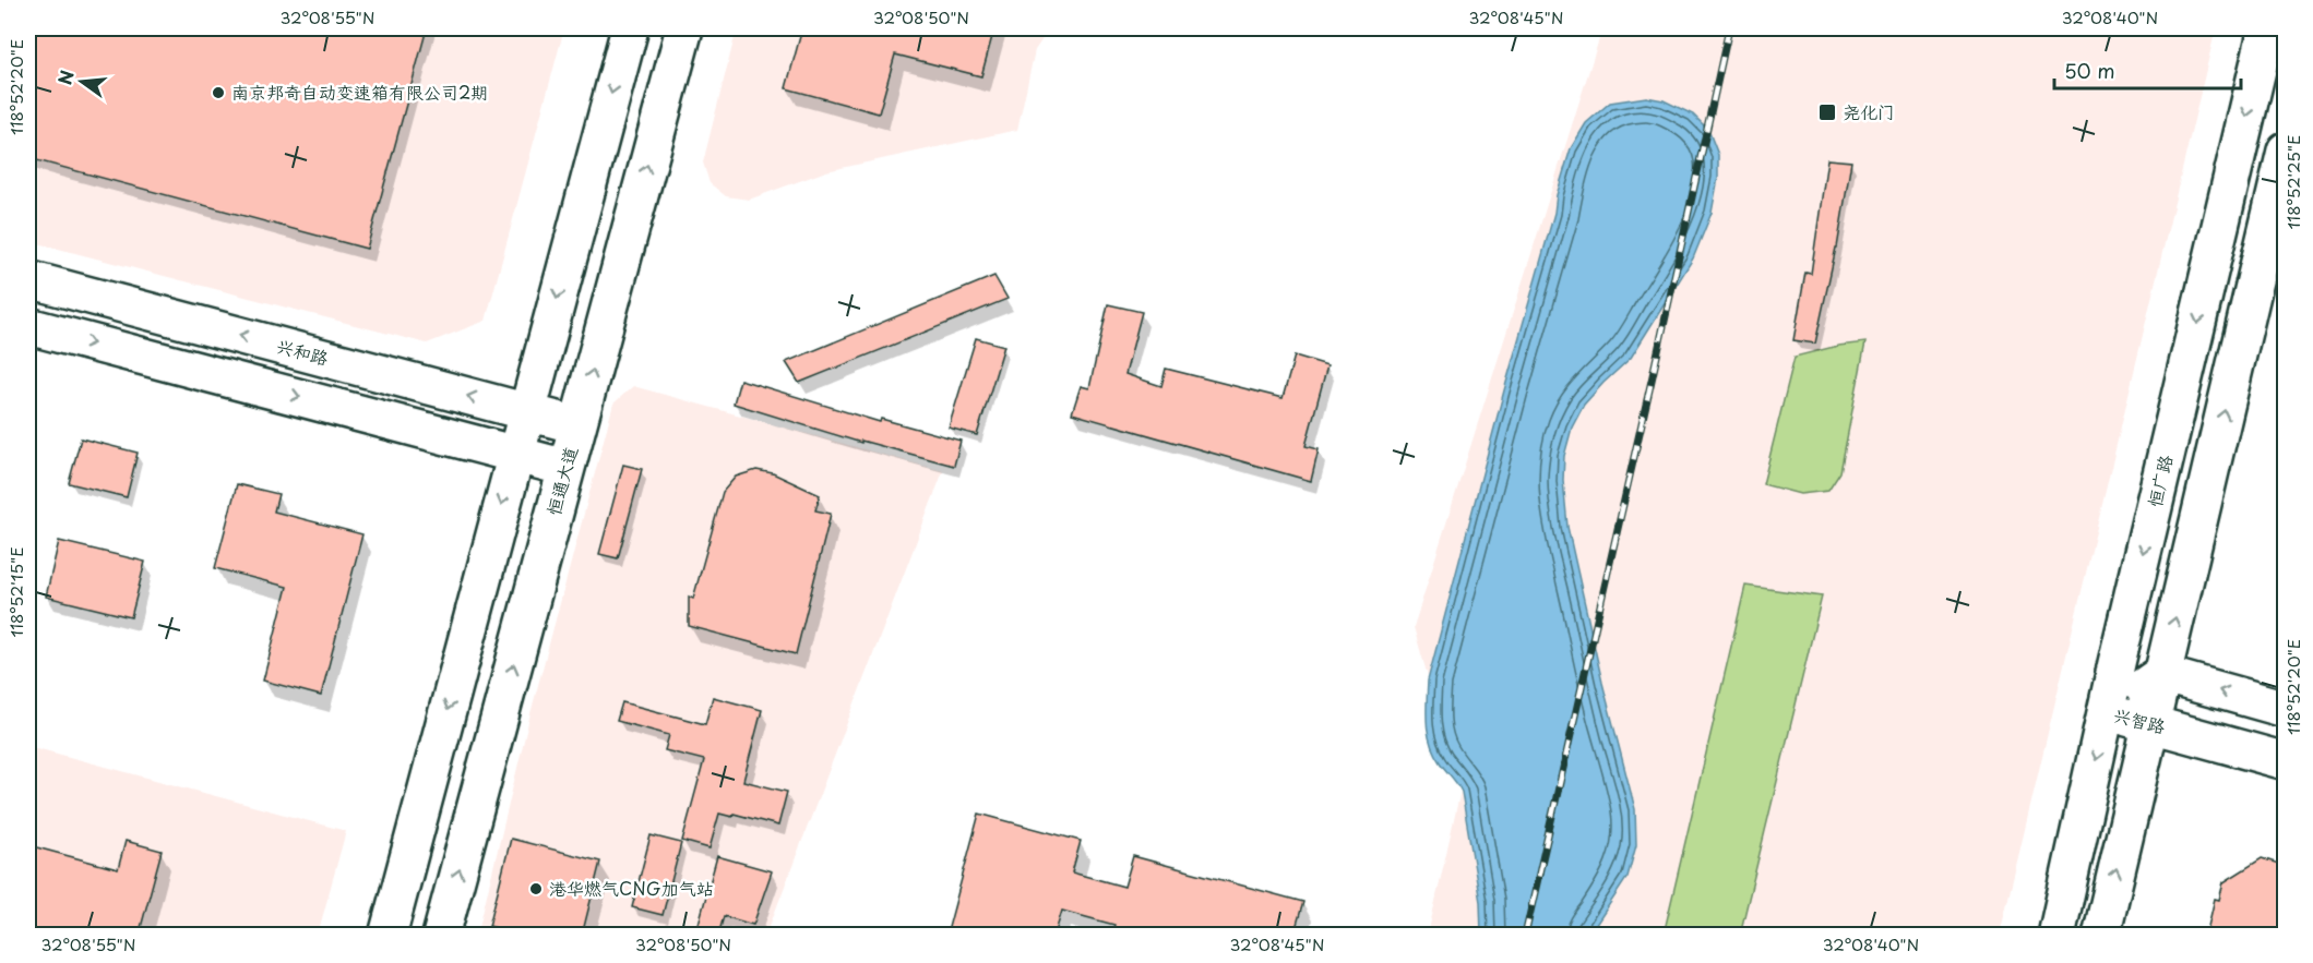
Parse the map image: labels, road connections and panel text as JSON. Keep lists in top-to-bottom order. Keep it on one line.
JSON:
{"streets":{"main road":["兴和路","恒通大道","恒广路","兴智路"]},"crossings":[["兴和路","恒通大道"],["恒广路","兴智路"]],"places":{"other":["南京邦奇自动变速箱有限公司2期","港华燃气CNG加气站"],"transit":["尧化门"]},"scale_bar":"50 m","north":"left","coordinates":["32°08'55\"N","32°08'50\"N","32°08'45\"N","32°08'40\"N","118°52'20\"E","118°52'25\"E","118°52'15\"E"]}
